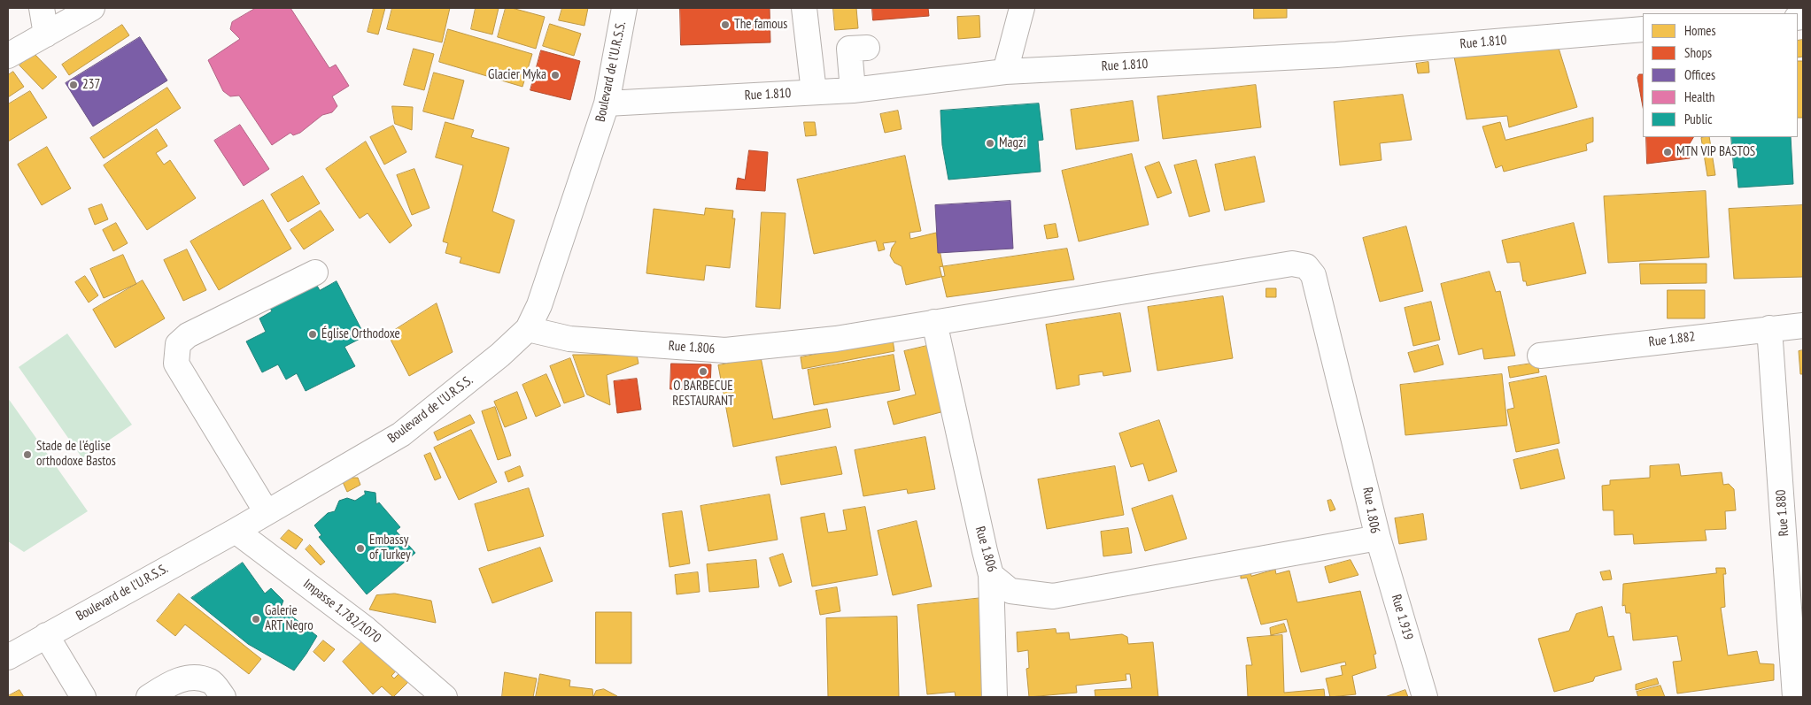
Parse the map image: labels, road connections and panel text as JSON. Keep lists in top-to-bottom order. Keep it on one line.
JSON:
{"streets":{"street":["Rue 1.810","Boulevard de l'U.R.S.S.","Rue 1.882","Rue 1.806","Rue 1.880","Impasse 1.782/1070","Rue 1.919"]},"crossings":[["Rue 1.810","Boulevard de l'U.R.S.S."],["Boulevard de l'U.R.S.S.","Rue 1.806"],["Boulevard de l'U.R.S.S.","Impasse 1.782/1070"],["Rue 1.882","Rue 1.880"],["Rue 1.806","Rue 1.919"]],"places":["The famous","Glacier Myka","237","Magzi","MTN VIP BASTOS","Église Orthodoxe","O BARBECUE RESTAURANT","Stade de l'église orthodoxe Bastos","Embassy of Turkey","Galerie ART Negro"],"legend":["Homes","Shops","Offices","Health","Public"]}
